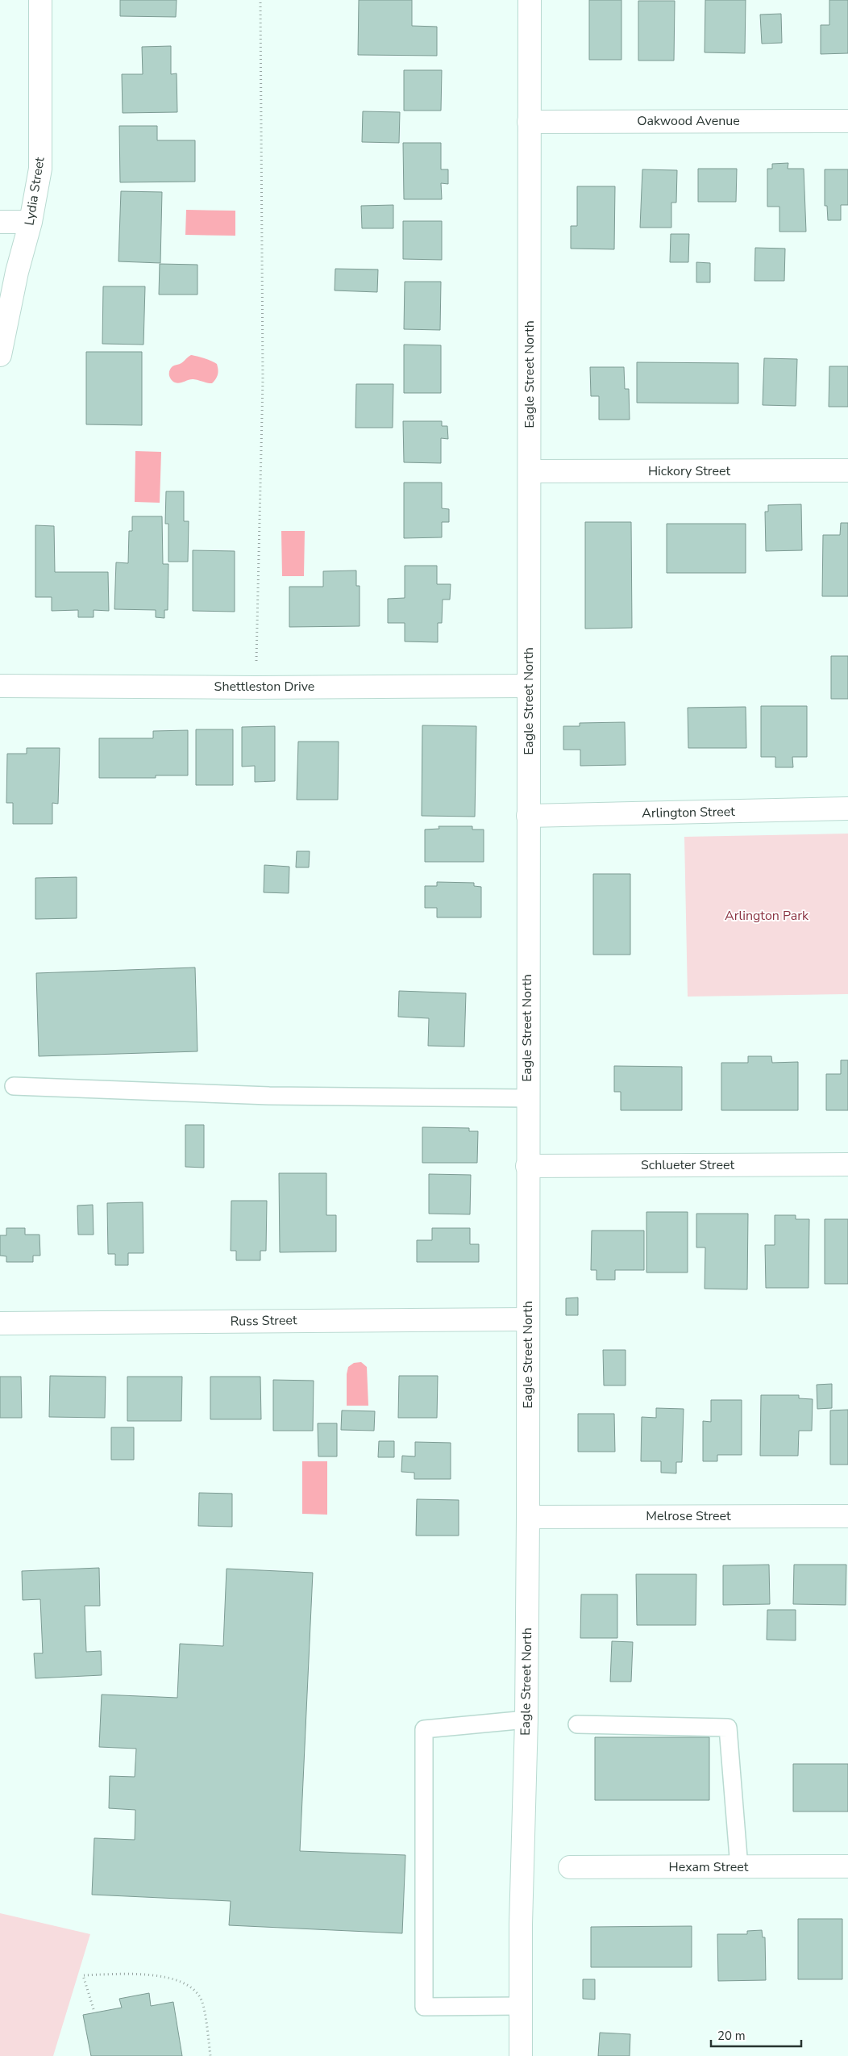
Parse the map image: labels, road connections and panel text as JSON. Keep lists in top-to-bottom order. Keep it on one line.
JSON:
{"streets":{"street":["Oakwood Avenue","Lydia Street","Eagle Street North","Hickory Street","Shettleston Drive","Arlington Street","Schlueter Street","Russ Street","Melrose Street","Hexam Street"]},"crossings":[["Oakwood Avenue","Eagle Street North"],["Eagle Street North","Hickory Street"],["Eagle Street North","Shettleston Drive"],["Eagle Street North","Arlington Street"],["Eagle Street North","Schlueter Street"],["Eagle Street North","Russ Street"],["Eagle Street North","Melrose Street"]],"parks":["Arlington Park"],"scale_bar":"20 m"}
